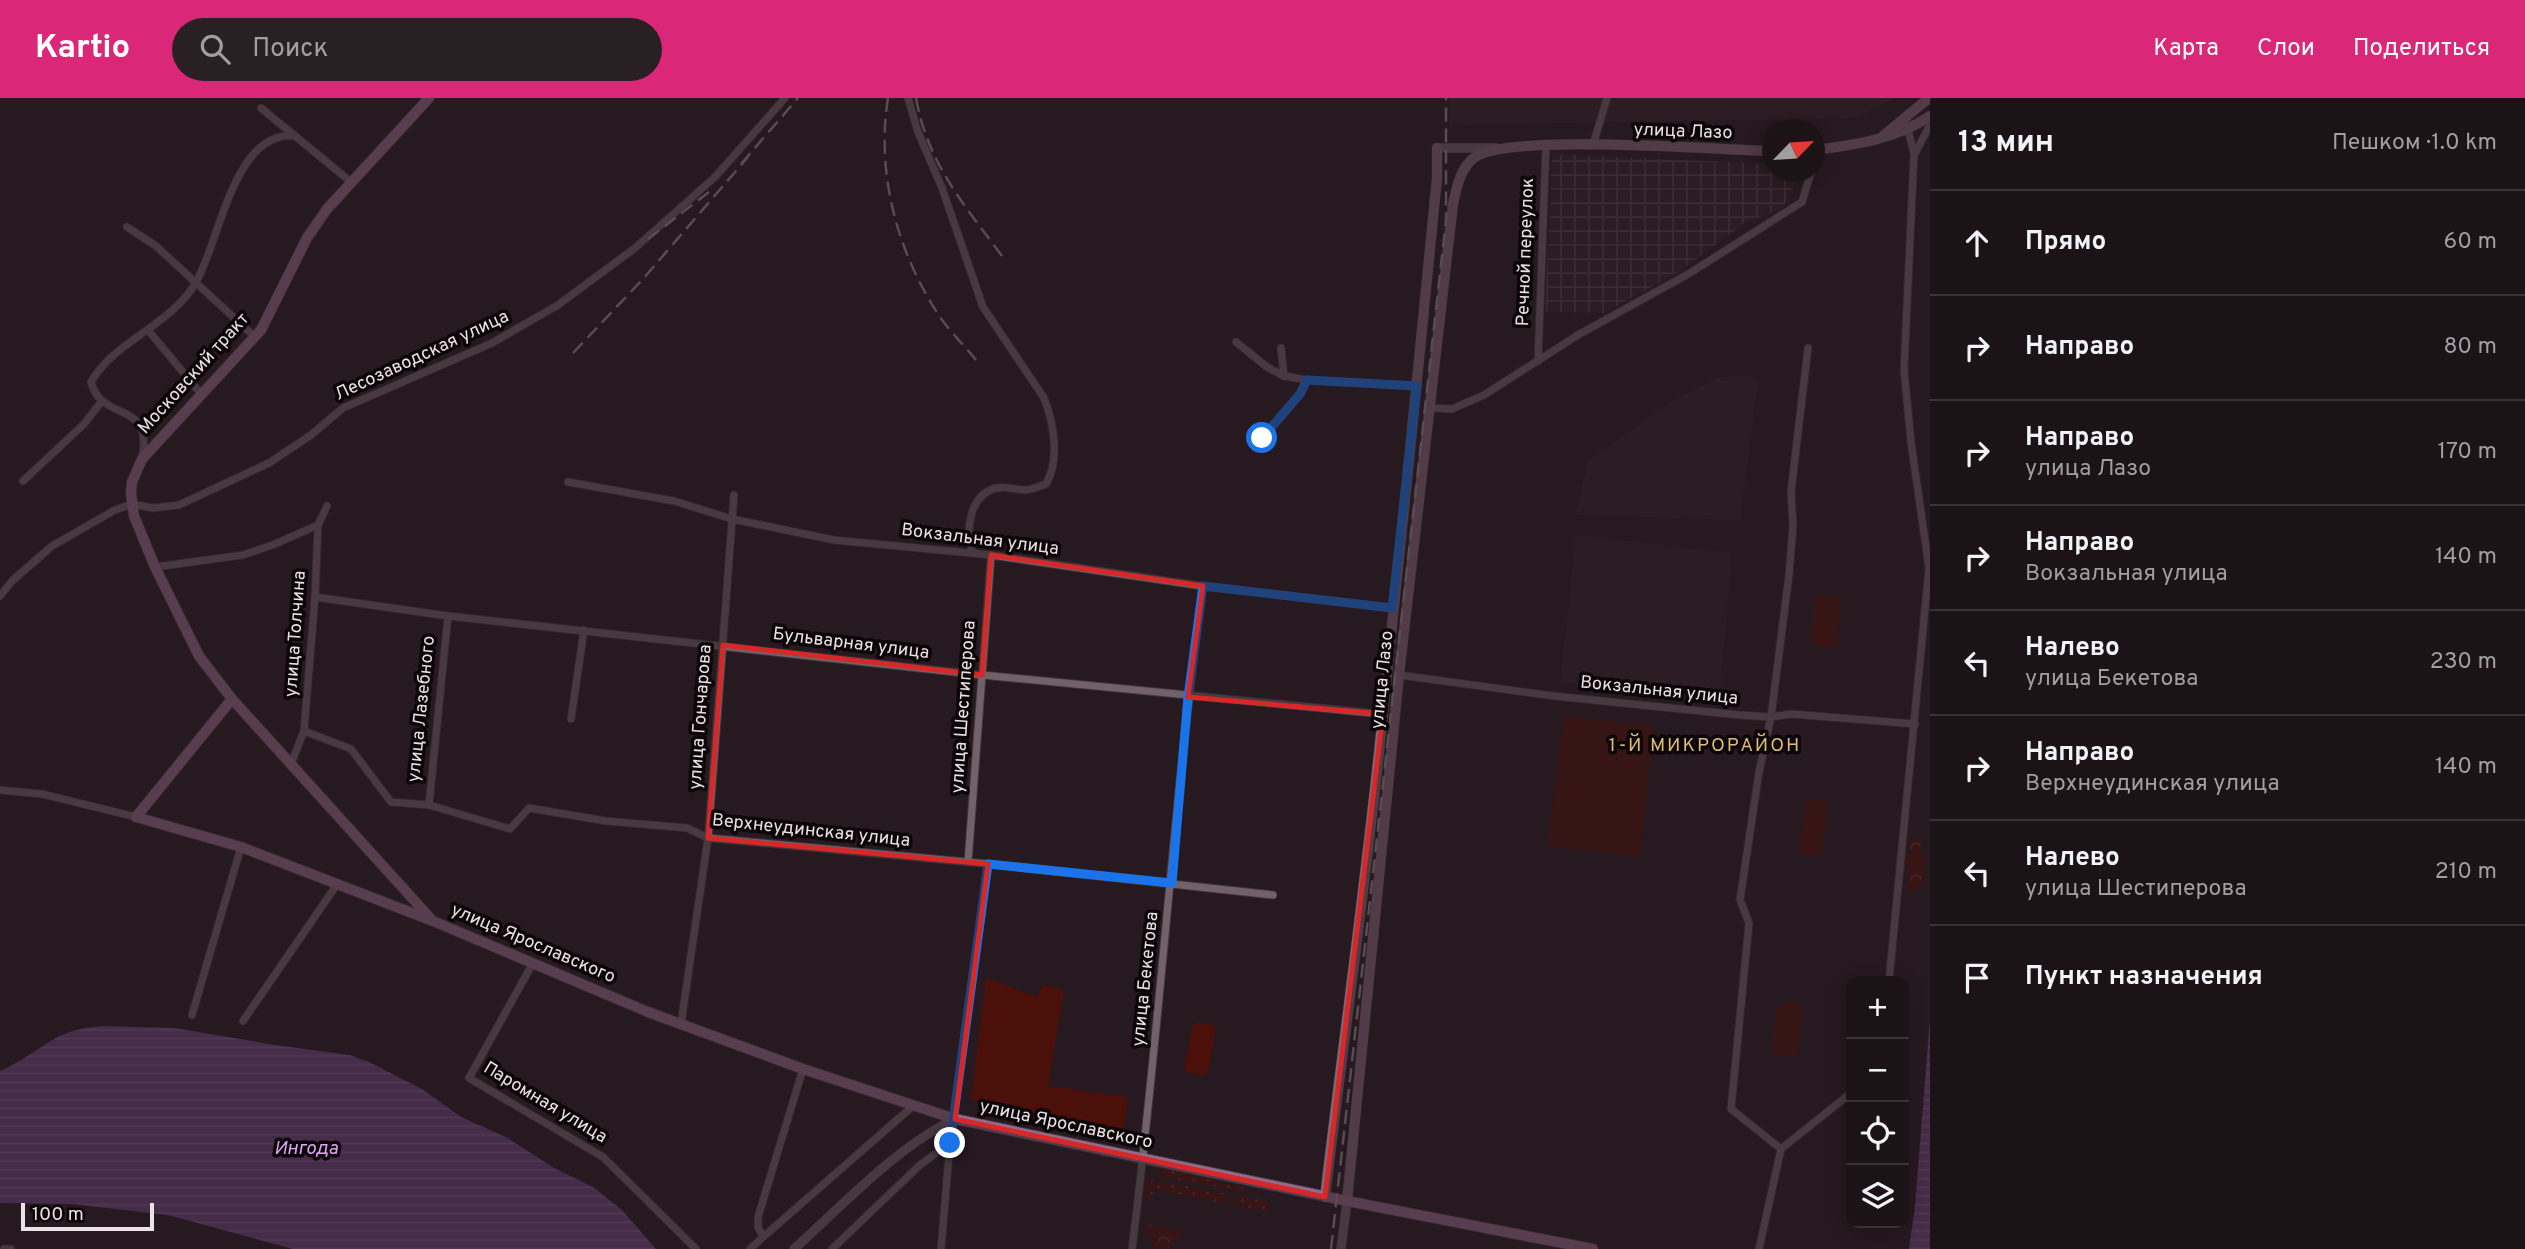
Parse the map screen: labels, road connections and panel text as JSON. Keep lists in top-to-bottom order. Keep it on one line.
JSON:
{"streets":{"main road":["улица Лазо","Московский тракт","улица Ярославского"],"street":["Речной переулок","Лесозаводская улица","Вокзальная улица","улица Толчина","Бульварная улица","улица Шестиперова","улица Лазебного","улица Гончарова","Верхнеудинская улица","улица Бекетова","Паромная улица"]},"crossings":[["улица Лазо","Речной переулок"],["улица Лазо","Вокзальная улица"],["улица Лазо","Бульварная улица"],["улица Лазо","улица Ярославского"],["Лесозаводская улица","Московский тракт"],["Московский тракт","улица Ярославского"],["Вокзальная улица","улица Шестиперова"],["Вокзальная улица","улица Гончарова"],["Вокзальная улица","улица Бекетова"],["улица Толчина","Бульварная улица"],["улица Толчина","Верхнеудинская улица"],["улица Толчина","улица Ярославского"],["Бульварная улица","улица Шестиперова"],["Бульварная улица","улица Лазебного"],["Бульварная улица","улица Гончарова"],["Бульварная улица","улица Бекетова"],["улица Шестиперова","Верхнеудинская улица"],["улица Лазебного","Верхнеудинская улица"],["улица Гончарова","Верхнеудинская улица"],["улица Гончарова","улица Ярославского"],["Верхнеудинская улица","улица Бекетова"],["улица Ярославского","улица Бекетова"],["улица Ярославского","Паромная улица"]],"districts":["1-Й МИКРОРАЙОН"],"water":["Ингода"],"scale_bar":"100 m","north":"top right","page":{"header":"Kartio","search":"Поиск","nav":["Карта","Слои","Поделиться"],"heading":["13 мин","Пешком · 1.0 km"],"list":[["Прямо","60 m"],["Направо","80 m"],["Направо","улица Лазо","170 m"],["Направо","Вокзальная улица","140 m"],["Налево","улица Бекетова","230 m"],["Направо","Верхнеудинская улица","140 m"],["Налево","улица Шестиперова","210 m"],"Пункт назначения"],"map_buttons":["+","−"],"scale":"100 m"}}
